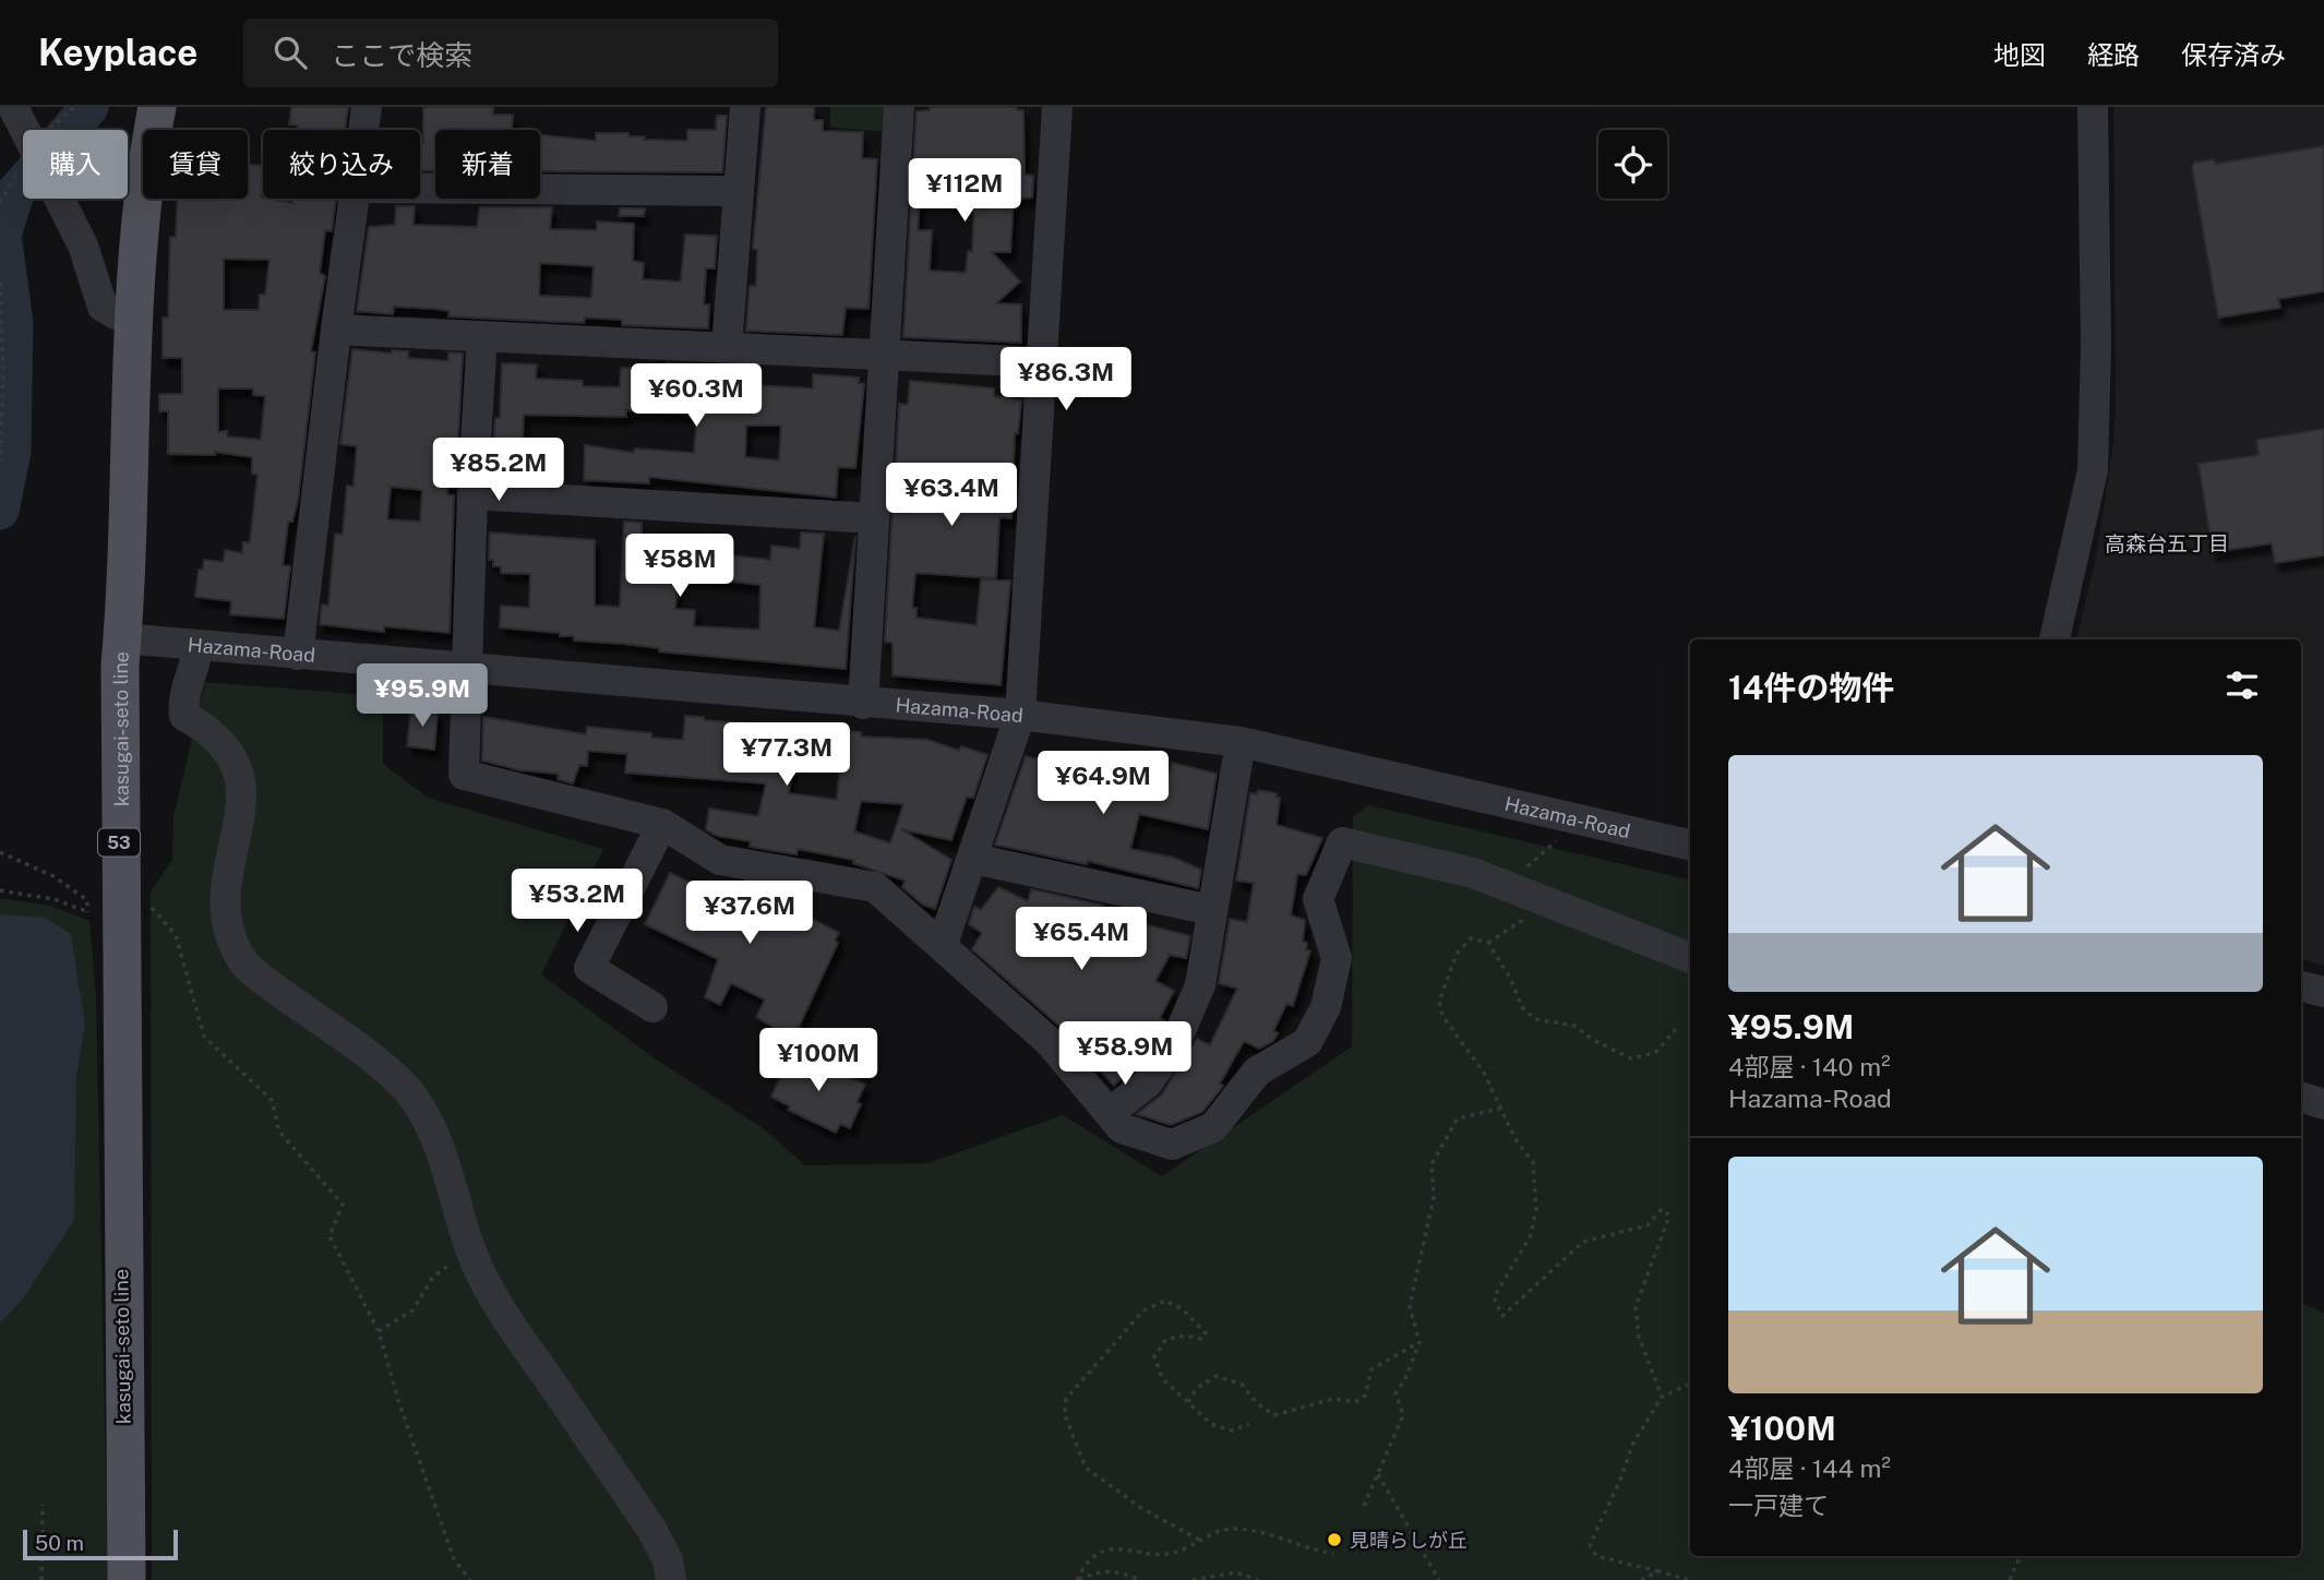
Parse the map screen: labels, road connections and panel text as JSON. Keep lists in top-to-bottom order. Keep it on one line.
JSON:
{"streets":{"main road":["kasugai-seto line","53"],"street":["Hazama-Road"]},"crossings":[["Hazama-Road","kasugai-seto line"]],"districts":["高森台五丁目"],"places":["見晴らしが丘"],"scale_bar":"50 m","page":{"header":"Keyplace","search":"ここで検索","nav":["地図","経路","保存済み"],"chip":["購入","賃貸","絞り込み","新着"],"price":["¥112M","¥86.3M","¥60.3M","¥85.2M","¥63.4M","¥58M","¥95.9M","¥77.3M","¥64.9M","¥53.2M","¥37.6M","¥65.4M","¥58.9M","¥100M"],"heading":"14件の物件","list":[{"name":"¥95.9M","note":"4部屋 · 140 m² · Hazama-Road"},{"name":"¥100M","note":"4部屋 · 144 m² · 一戸建て"}],"scale":"50 m"}}
